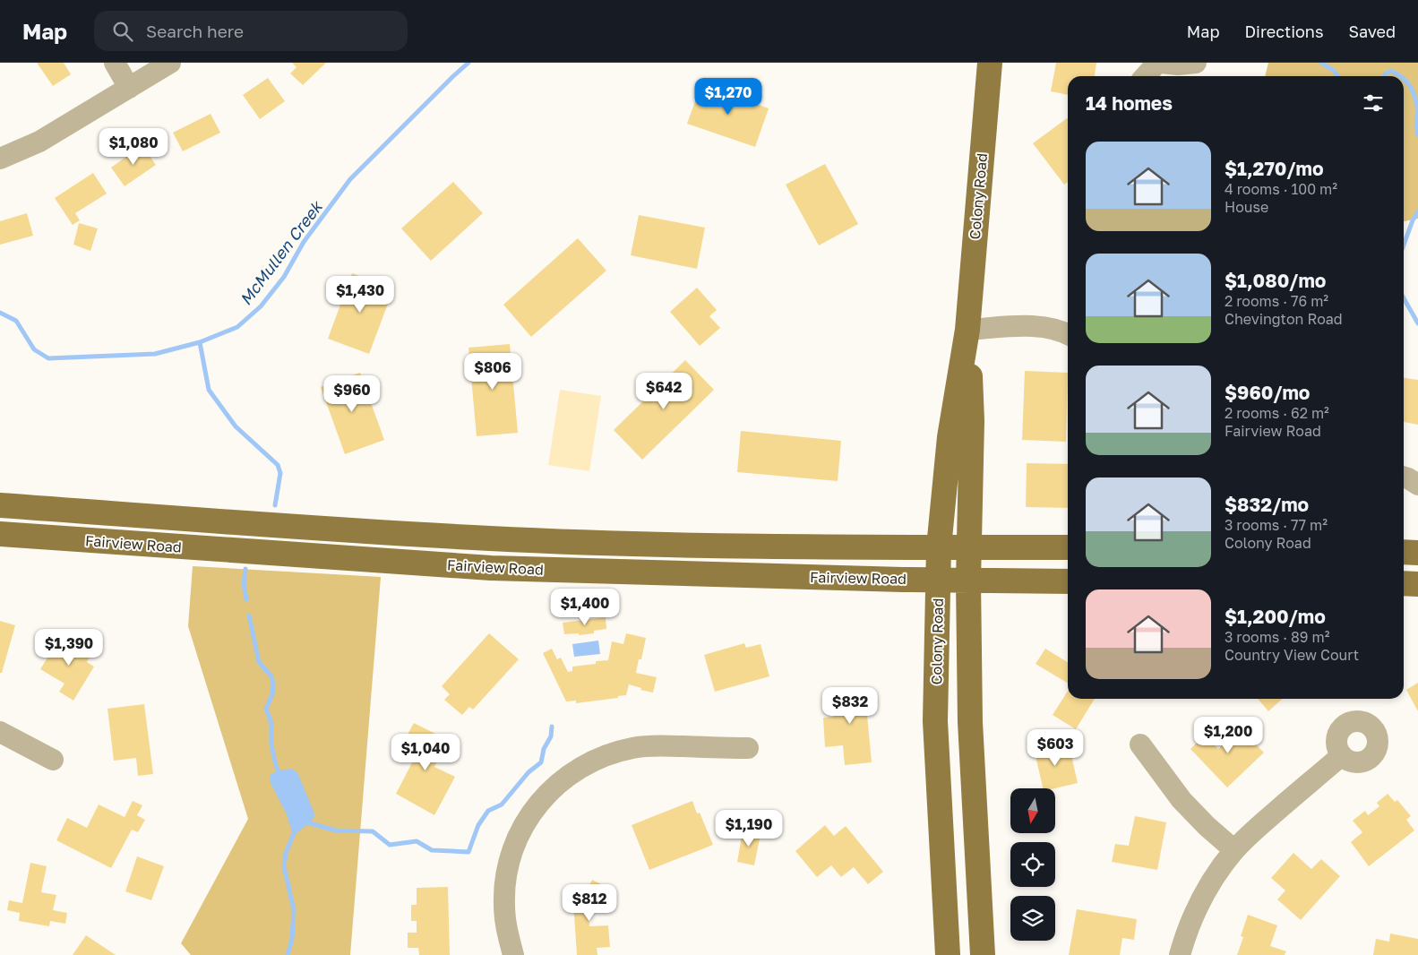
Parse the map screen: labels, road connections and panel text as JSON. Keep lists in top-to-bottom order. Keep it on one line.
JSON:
{"streets":{"main road":["Colony Road","Fairview Road"]},"crossings":[["Colony Road","Fairview Road"]],"water":["McMullen Creek"],"north":"bottom","page":{"header":"Map","search":"Search here","nav":["Map","Directions","Saved"],"heading":"14 homes","price":["$1,270","$1,080","$1,430","$806","$642","$960","$1,400","$1,390","$832","$1,200","$603","$1,040","$1,190","$812"],"list":[{"name":"$1,270/mo","note":"4 rooms · 100 m² · House"},{"name":"$1,080/mo","note":"2 rooms · 76 m² · Chevington Road"},{"name":"$960/mo","note":"2 rooms · 62 m² · Fairview Road"},{"name":"$832/mo","note":"3 rooms · 77 m² · Colony Road"},{"name":"$1,200/mo","note":"3 rooms · 89 m² · Country View Court"}]}}
